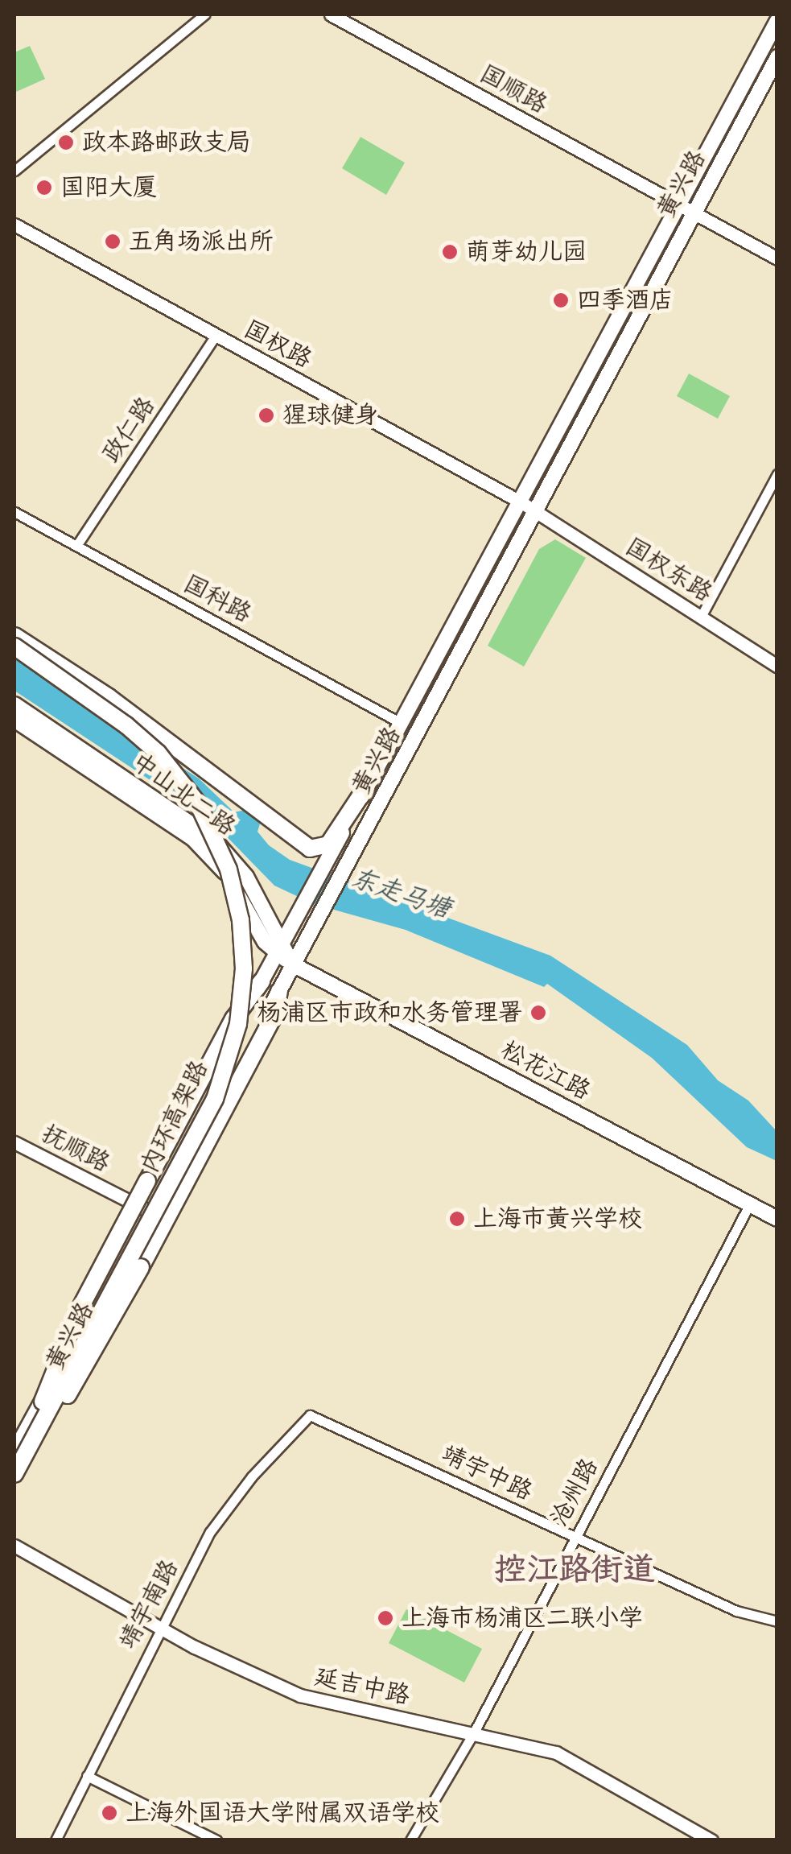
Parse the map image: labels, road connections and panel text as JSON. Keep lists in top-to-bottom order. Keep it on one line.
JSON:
{"streets":{"highway":["内环高架路"],"main road":["黄兴路","中山北二路","松花江路"],"street":["国顺路","国权路","政仁路","国权东路","国科路","抚顺路","靖宇中路","沧州路","靖宇南路","延吉中路"]},"crossings":[["国顺路","黄兴路"],["黄兴路","国权路"],["黄兴路","国权东路"],["黄兴路","国科路"],["黄兴路","中山北二路"],["黄兴路","松花江路"],["黄兴路","抚顺路"],["国权路","政仁路"],["国权路","国权东路"],["政仁路","国科路"],["中山北二路","松花江路"],["松花江路","沧州路"],["靖宇中路","沧州路"],["靖宇中路","靖宇南路"],["沧州路","延吉中路"],["靖宇南路","延吉中路"]],"districts":["控江路街道"],"water":["东走马塘"],"places":["政本路邮政支局","国阳大厦","五角场派出所","萌芽幼儿园","四季酒店","猩球健身","杨浦区市政和水务管理署","上海市黄兴学校","上海市杨浦区二联小学","上海外国语大学附属双语学校"]}
